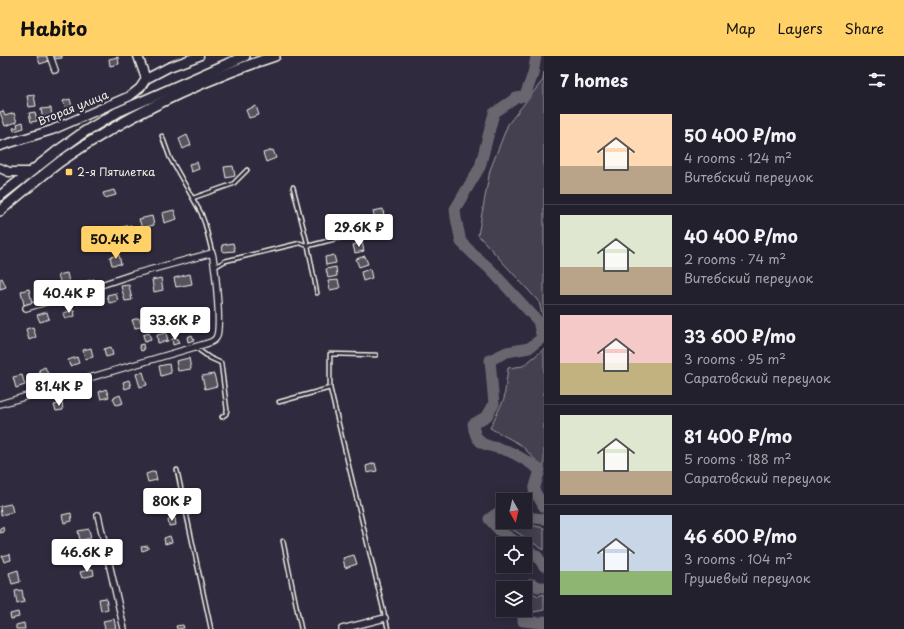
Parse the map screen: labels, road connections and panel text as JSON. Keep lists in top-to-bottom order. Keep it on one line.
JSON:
{"streets":{"main road":["Вторая улица"]},"places":{"transit":["2-я Пятилетка"]},"north":"bottom","page":{"header":"Habito","nav":["Map","Layers","Share"],"heading":"7 homes","list":[{"name":"50 400 ₽/mo","note":"4 rooms · 124 m² · Витебский переулок"},{"name":"40 400 ₽/mo","note":"2 rooms · 74 m² · Витебский переулок"},{"name":"33 600 ₽/mo","note":"3 rooms · 95 m² · Саратовский переулок"},{"name":"81 400 ₽/mo","note":"5 rooms · 188 m² · Саратовский переулок"},{"name":"46 600 ₽/mo","note":"3 rooms · 104 m² · Грушевый переулок"}],"price":["29.6K ₽","50.4K ₽","40.4K ₽","33.6K ₽","81.4K ₽","80K ₽","46.6K ₽"]}}
